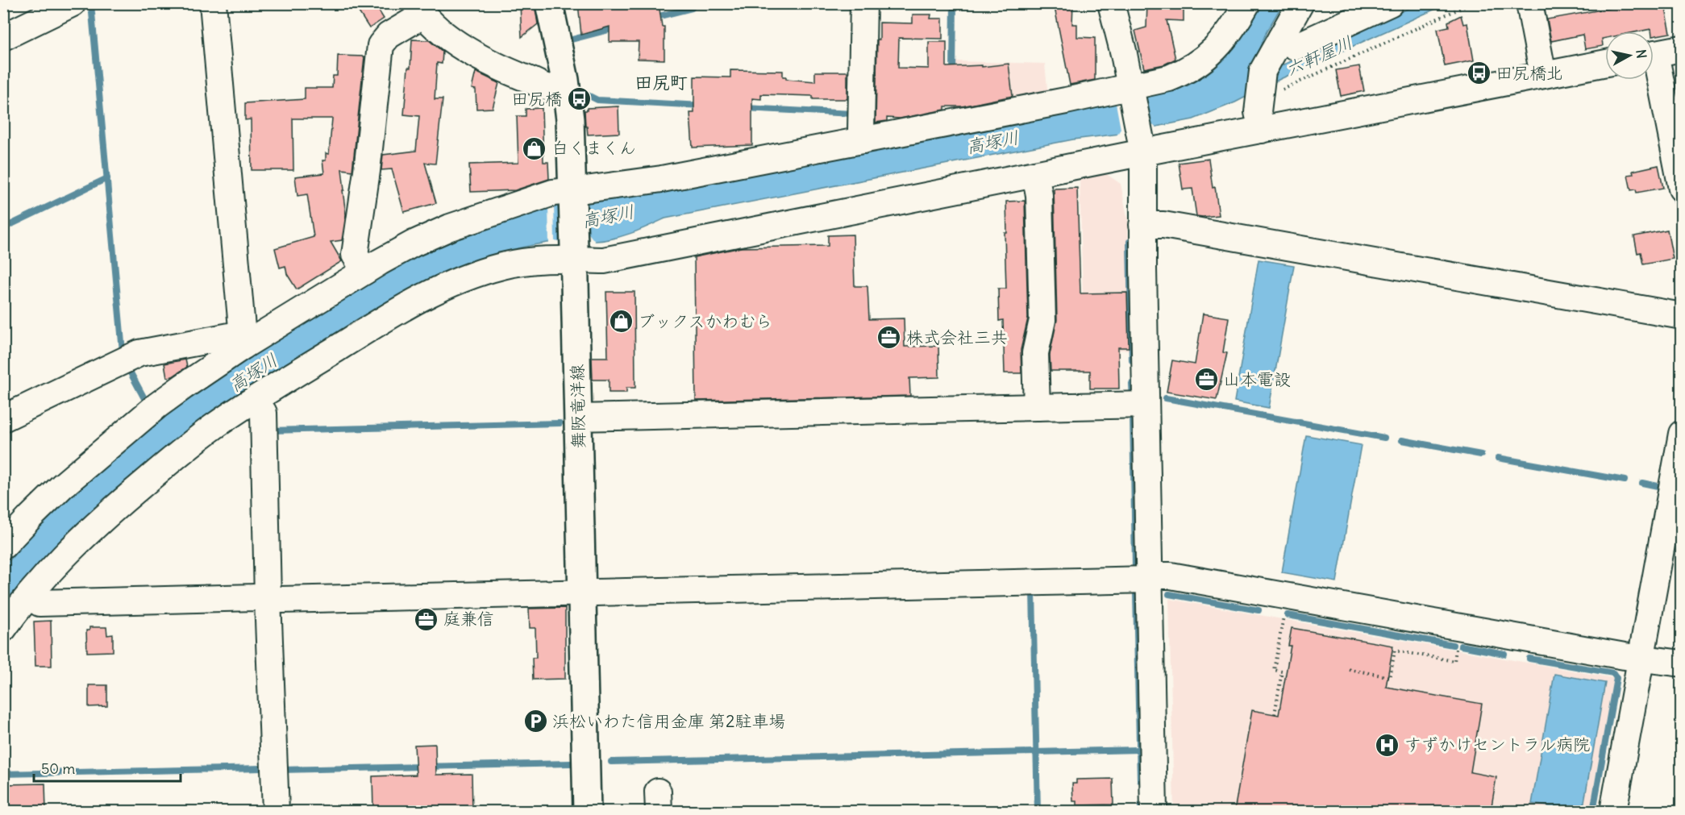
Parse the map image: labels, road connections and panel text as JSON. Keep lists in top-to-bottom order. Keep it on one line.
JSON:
{"streets":{"main road":["舞阪竜洋線"]},"districts":["田尻町"],"water":["六軒屋川","高塚川"],"places":{"bus stop":["田尻橋北","田尻橋"],"shop":["白くまくん","ブックスかわむら"],"office":["株式会社三共","山本電設","庭兼信"],"parking":["浜松いわた信用金庫 第2駐車場"],"hospital":["すずかけセントラル病院"]},"scale_bar":"50 m","north":"right"}
